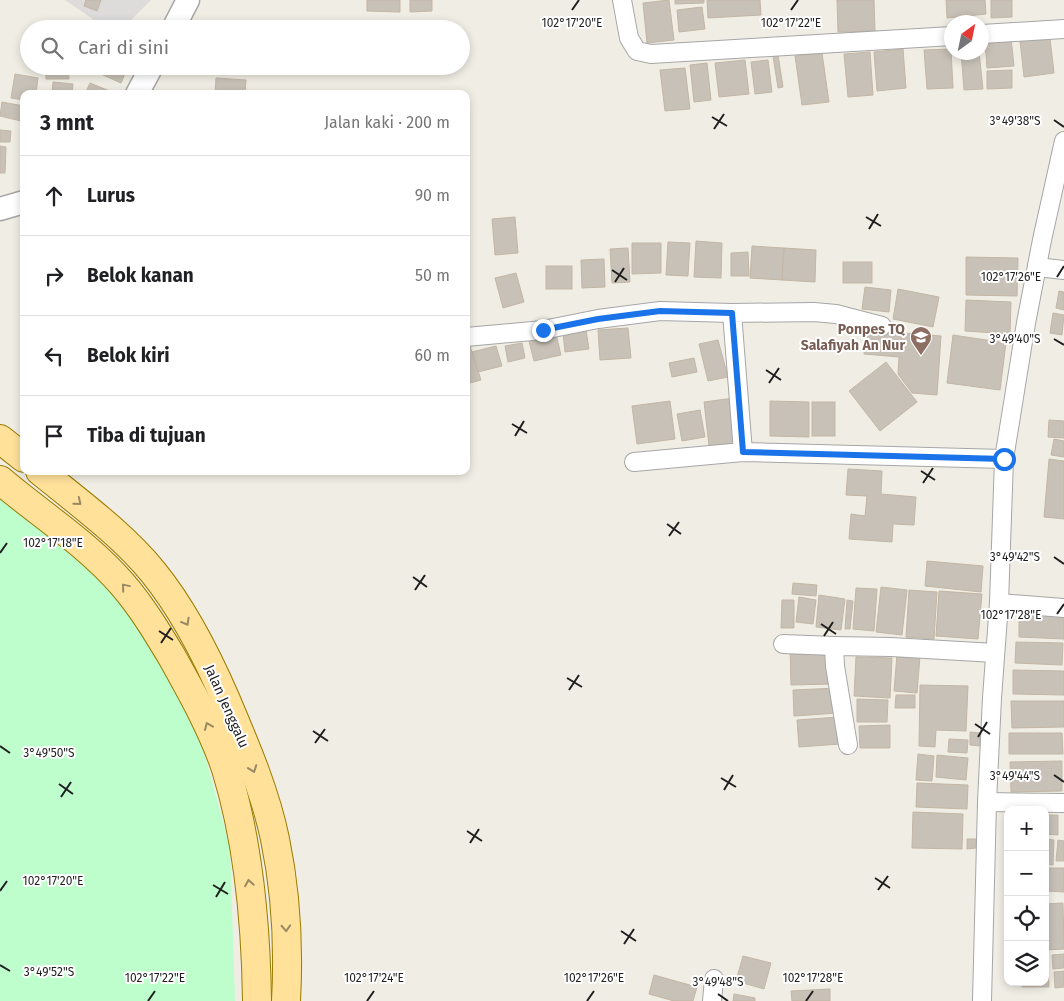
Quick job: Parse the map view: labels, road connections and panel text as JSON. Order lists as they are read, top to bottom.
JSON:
{
  "streets": {
    "main road": ["Jalan Jenggalu"]
  },
  "places": {
    "school or university": ["Ponpes TQ Salafiyah An Nur"]
  },
  "north": "top right",
  "page": {
    "search": "Cari di sini",
    "heading": ["3 mnt", "Jalan kaki · 200 m"],
    "list": [
      ["Lurus", "90 m"],
      ["Belok kanan", "50 m"],
      ["Belok kiri", "60 m"],
      "Tiba di tujuan"
    ],
    "map_buttons": ["+", "−"]
  },
  "coordinates": [
    "102°17'20\"E",
    "102°17'22\"E",
    "3°49'38\"S",
    "102°17'26\"E",
    "3°49'40\"S",
    "102°17'18\"E",
    "3°49'42\"S",
    "102°17'28\"E",
    "3°49'50\"S",
    "3°49'44\"S",
    "3°49'52\"S",
    "102°17'24\"E",
    "3°49'48\"S"
  ]
}
